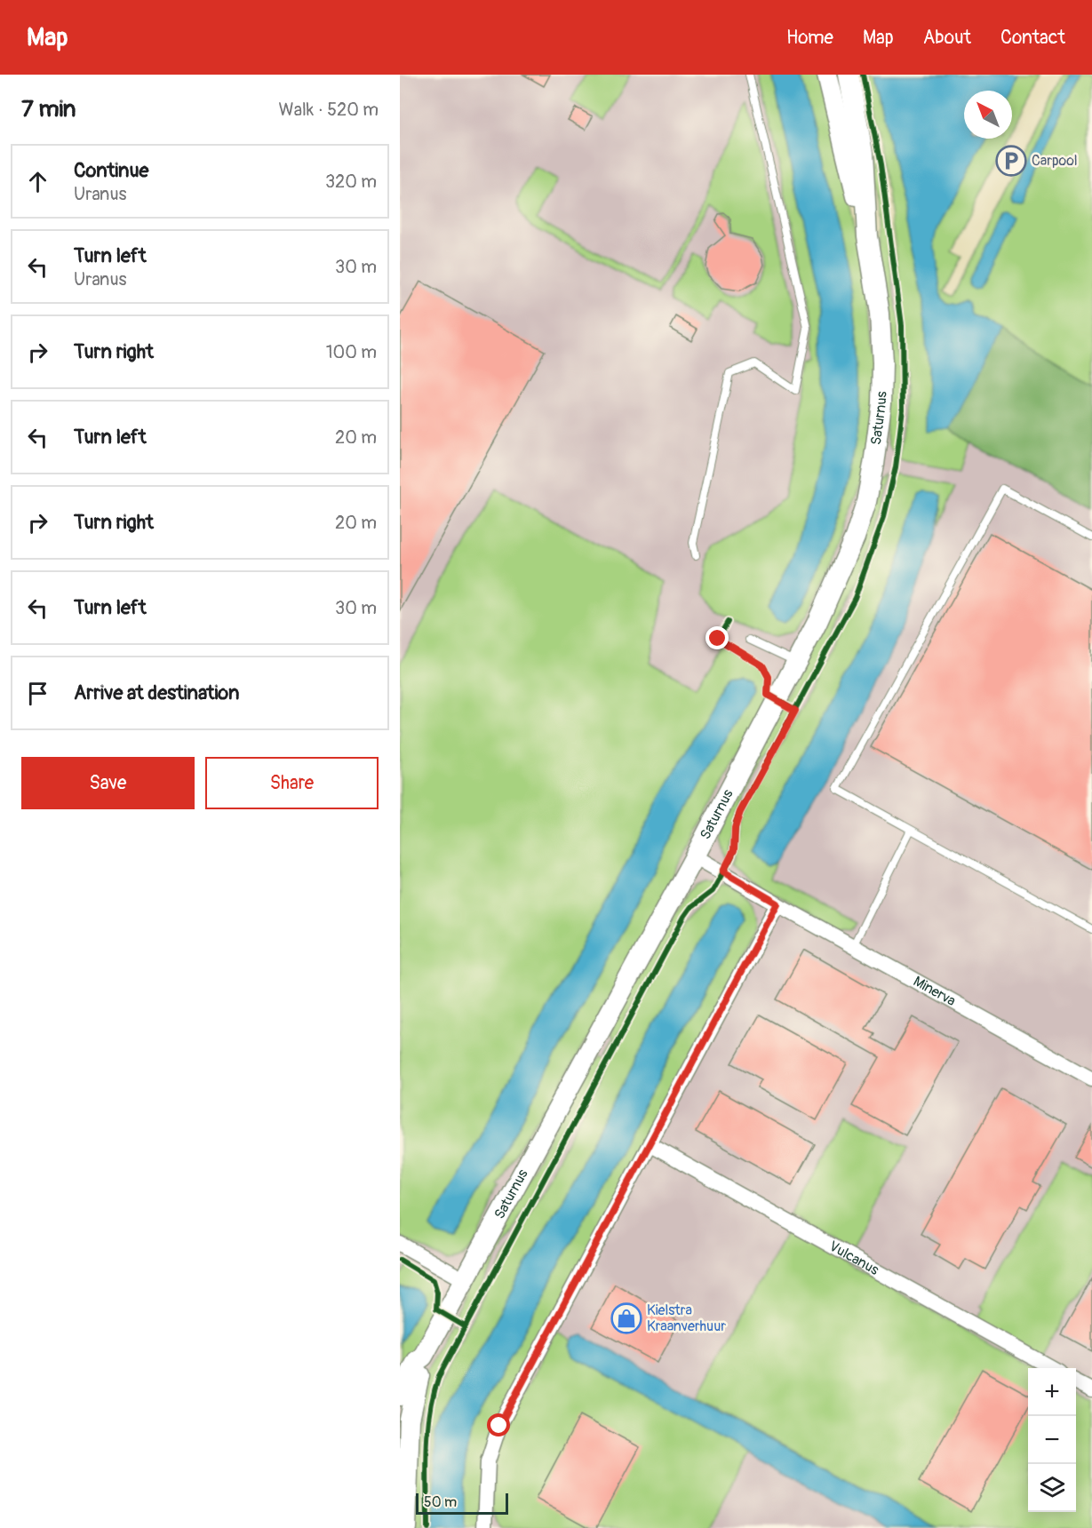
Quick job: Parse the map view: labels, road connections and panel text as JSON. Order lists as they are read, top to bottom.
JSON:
{
  "streets": {
    "main road": ["Saturnus"],
    "street": ["Minerva", "Vulcanus"]
  },
  "crossings": [
    ["Saturnus", "Minerva"]
  ],
  "places": {
    "parking": ["Carpool"],
    "shop": ["Kielstra Kraanverhuur"]
  },
  "scale_bar": "50 m",
  "north": "top left",
  "page": {
    "header": "Map",
    "nav": [
      "Home",
      "Map",
      "About",
      "Contact"
    ],
    "heading": ["7 min", "Walk · 520 m"],
    "list": [
      ["Continue", "Uranus", "320 m"],
      ["Turn left", "Uranus", "30 m"],
      ["Turn right", "100 m"],
      ["Turn left", "20 m"],
      ["Turn right", "20 m"],
      ["Turn left", "30 m"],
      "Arrive at destination"
    ],
    "buttons": ["Save", "Share"],
    "map_buttons": ["+", "−"],
    "scale": "50 m"
  }
}
